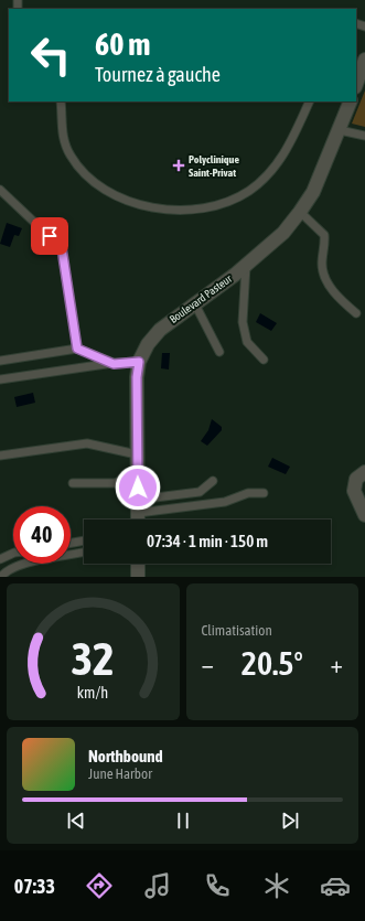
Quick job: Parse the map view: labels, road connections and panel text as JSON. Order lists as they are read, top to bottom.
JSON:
{
  "streets": {
    "street": ["Boulevard Pasteur"]
  },
  "places": {
    "health": ["Polyclinique Saint-Privat"]
  },
  "page": {
    "turn": ["60 m", "Tournez à gauche"],
    "limit": "40",
    "trip": "07:34 · 1 min · 150 m",
    "tile": "Climatisation",
    "heat": ["−", "20.5°", "+"],
    "song": ["Northbound", "June Harbor"],
    "tabs": "07:33",
    "gauge": ["32", "km/h"]
  }
}
